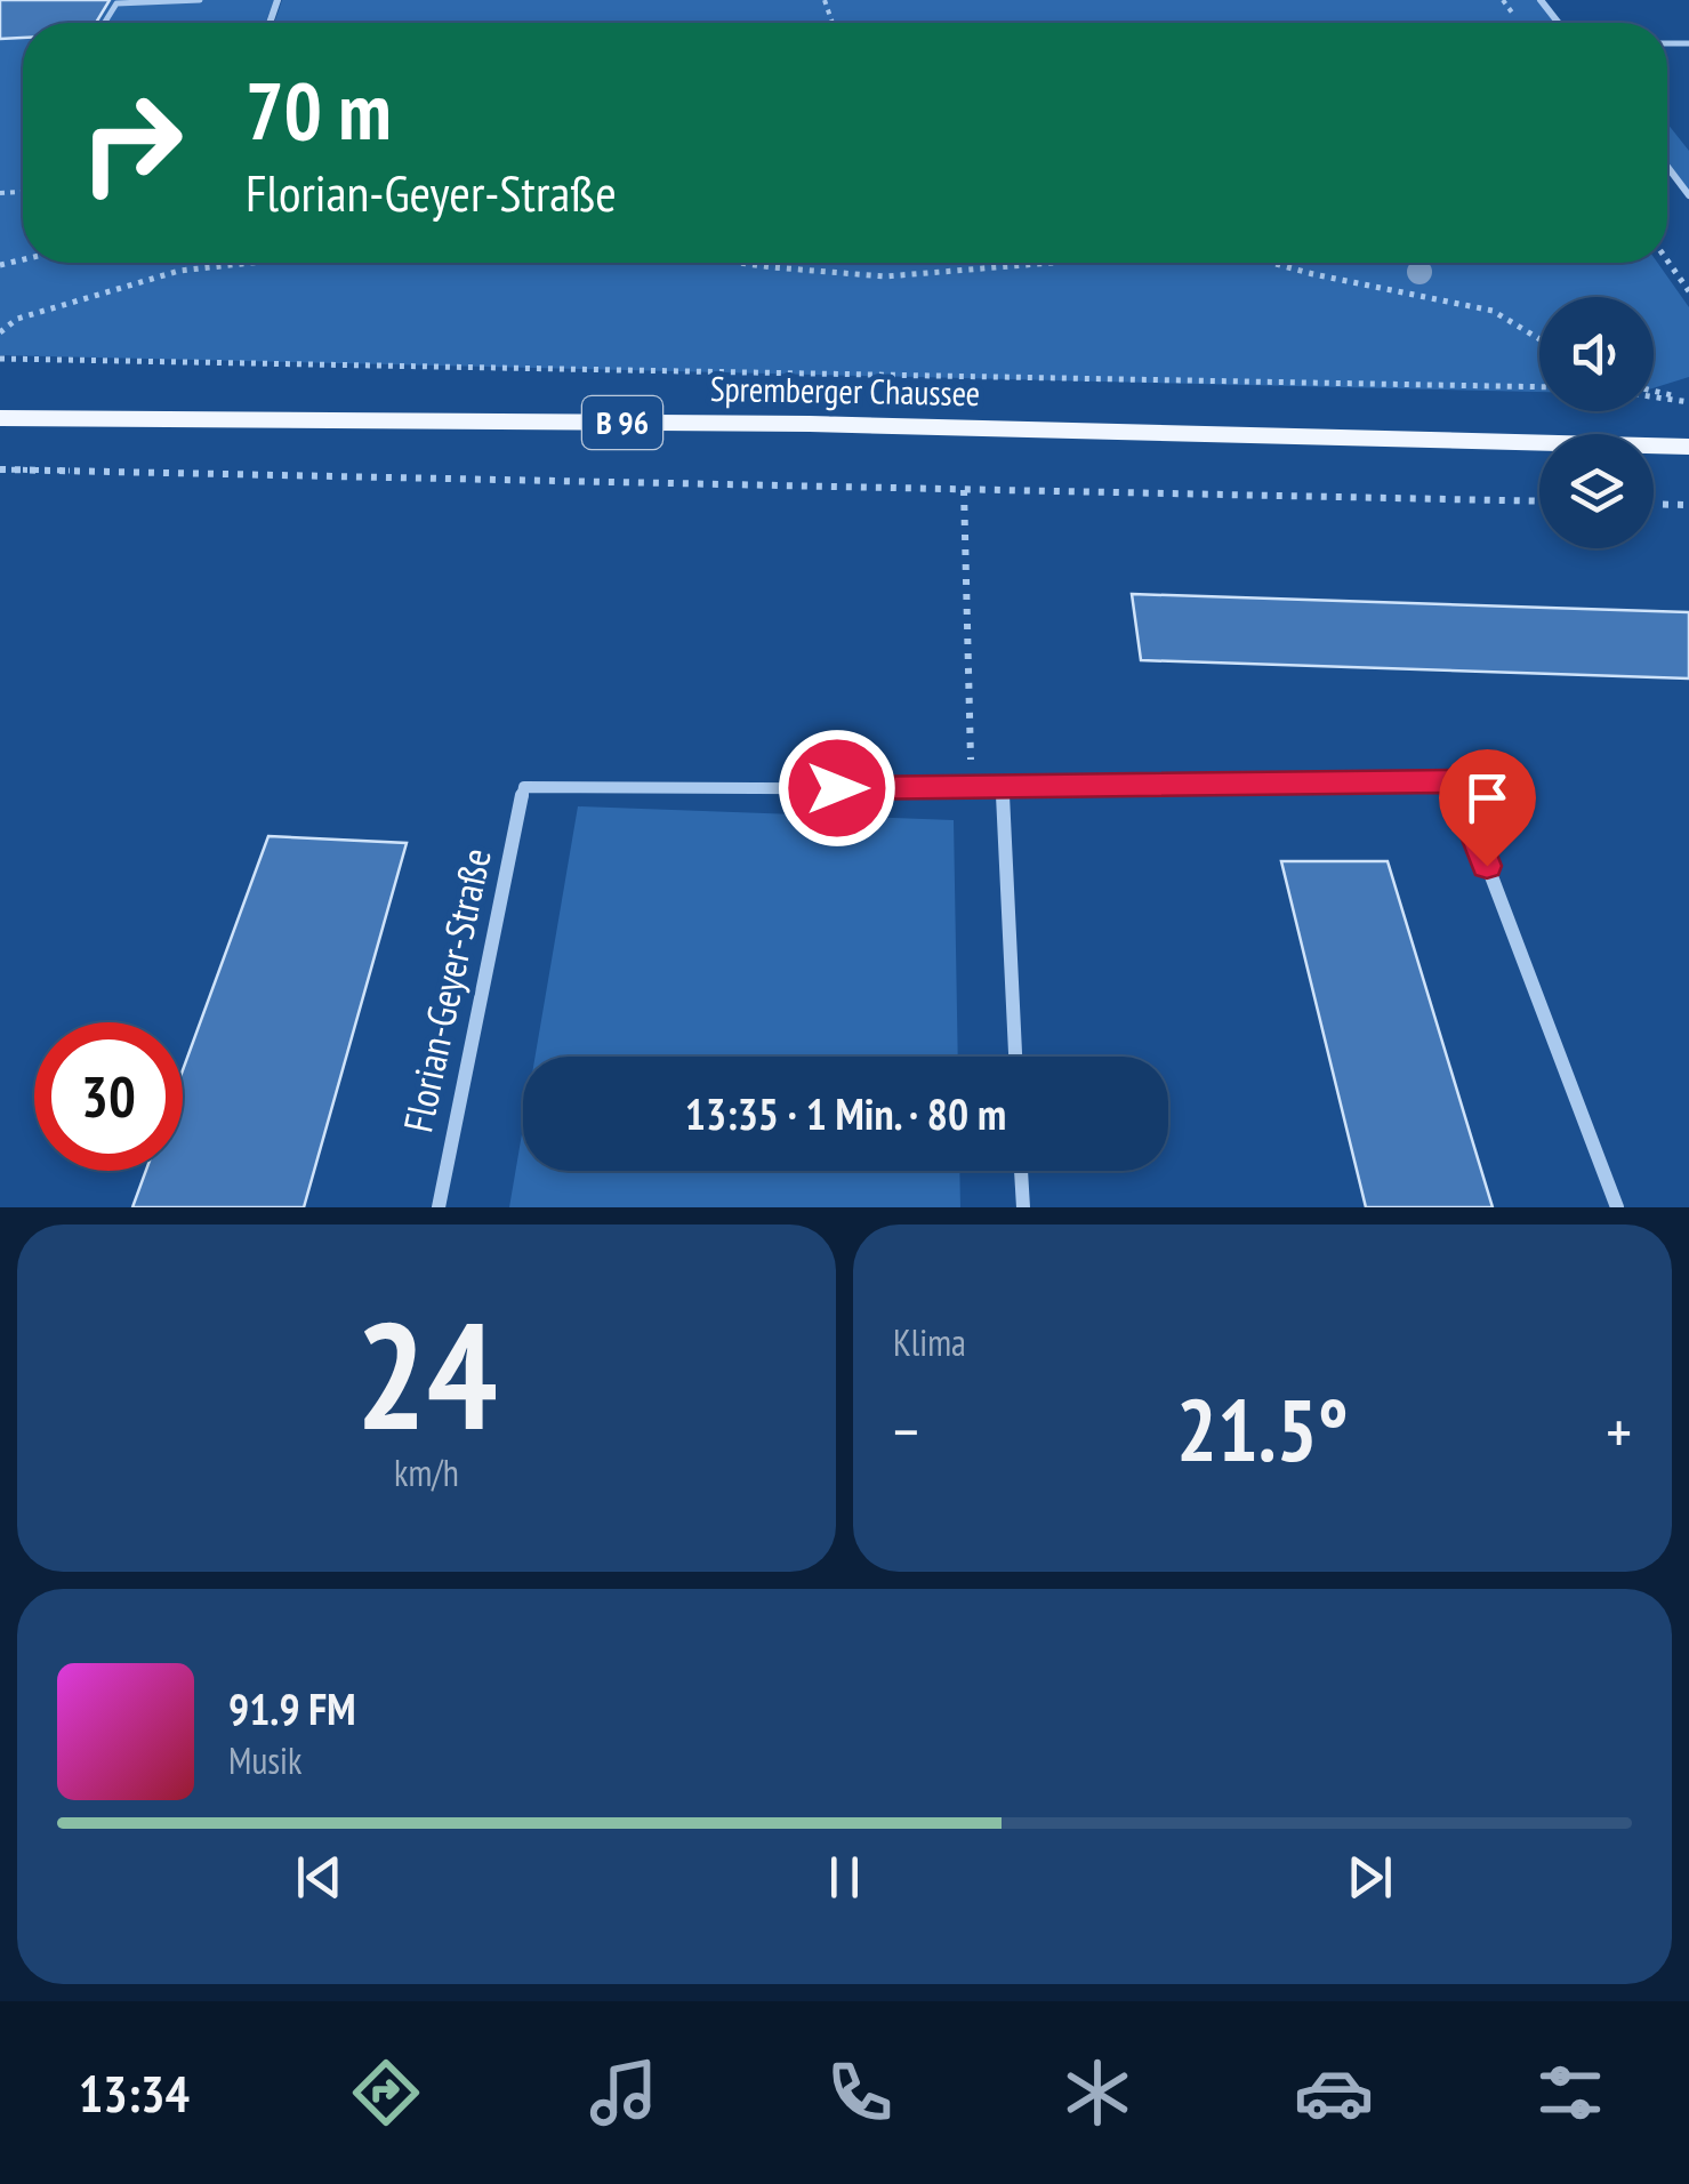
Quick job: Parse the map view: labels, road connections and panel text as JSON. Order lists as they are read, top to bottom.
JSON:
{
  "streets": {
    "main road": ["Spremberger Chaussee", "B 96"],
    "street": ["Florian-Geyer-Straße"]
  },
  "page": {
    "turn": ["70 m", "Florian-Geyer-Straße"],
    "limit": "30",
    "trip": "13:35 · 1 Min. · 80 m",
    "tile": [
      ["24", "km/h"],
      "Klima"
    ],
    "heat": ["−", "21.5°", "+"],
    "song": ["91.9 FM", "Musik"],
    "tabs": "13:34"
  }
}
